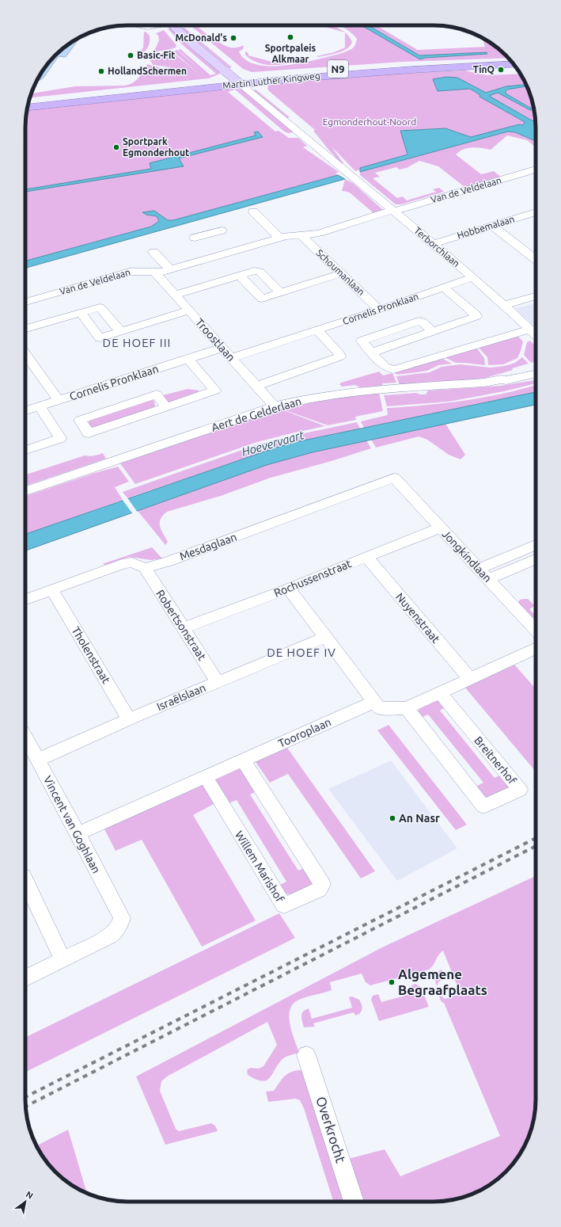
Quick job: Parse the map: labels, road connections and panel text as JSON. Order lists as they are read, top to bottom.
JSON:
{
  "streets": {
    "highway": ["N9", "Martin Luther Kingweg"],
    "main road": ["Terborchlaan"],
    "street": [
      "Van de Veldelaan",
      "Hobbemalaan",
      "Schoumanlaan",
      "Cornelis Pronklaan",
      "Troostlaan",
      "Aert de Gelderlaan",
      "Mesdaglaan",
      "Jongkindlaan",
      "Rochussenstraat",
      "Nuyenstraat",
      "Robertsonstraat",
      "Tholenstraat",
      "Israëlslaan",
      "Tooroplaan",
      "Breitnerhof",
      "Vincent van Goghlaan",
      "Willem Marishof",
      "Overkrocht"
    ]
  },
  "crossings": [
    ["N9", "Martin Luther Kingweg"],
    ["Martin Luther Kingweg", "Terborchlaan"],
    ["Van de Veldelaan", "Terborchlaan"],
    ["Van de Veldelaan", "Schoumanlaan"],
    ["Van de Veldelaan", "Troostlaan"],
    ["Hobbemalaan", "Terborchlaan"],
    ["Terborchlaan", "Cornelis Pronklaan"],
    ["Schoumanlaan", "Cornelis Pronklaan"],
    ["Cornelis Pronklaan", "Troostlaan"],
    ["Troostlaan", "Aert de Gelderlaan"],
    ["Mesdaglaan", "Jongkindlaan"],
    ["Mesdaglaan", "Robertsonstraat"],
    ["Jongkindlaan", "Rochussenstraat"],
    ["Rochussenstraat", "Nuyenstraat"],
    ["Rochussenstraat", "Robertsonstraat"],
    ["Robertsonstraat", "Israëlslaan"],
    ["Tholenstraat", "Israëlslaan"],
    ["Israëlslaan", "Vincent van Goghlaan"],
    ["Tooroplaan", "Vincent van Goghlaan"],
    ["Tooroplaan", "Willem Marishof"]
  ],
  "districts": ["DE HOEF III", "DE HOEF IV"],
  "water": ["Hoevervaart"],
  "parks": ["Egmonderhout-Noord"],
  "places": [
    "Sportpaleis Alkmaar",
    "McDonald's",
    "Basic-Fit",
    "TinQ",
    "HollandSchermen",
    "Sportpark Egmonderhout",
    "An Nasr",
    "Algemene Begraafplaats"
  ],
  "north": "top right"
}
